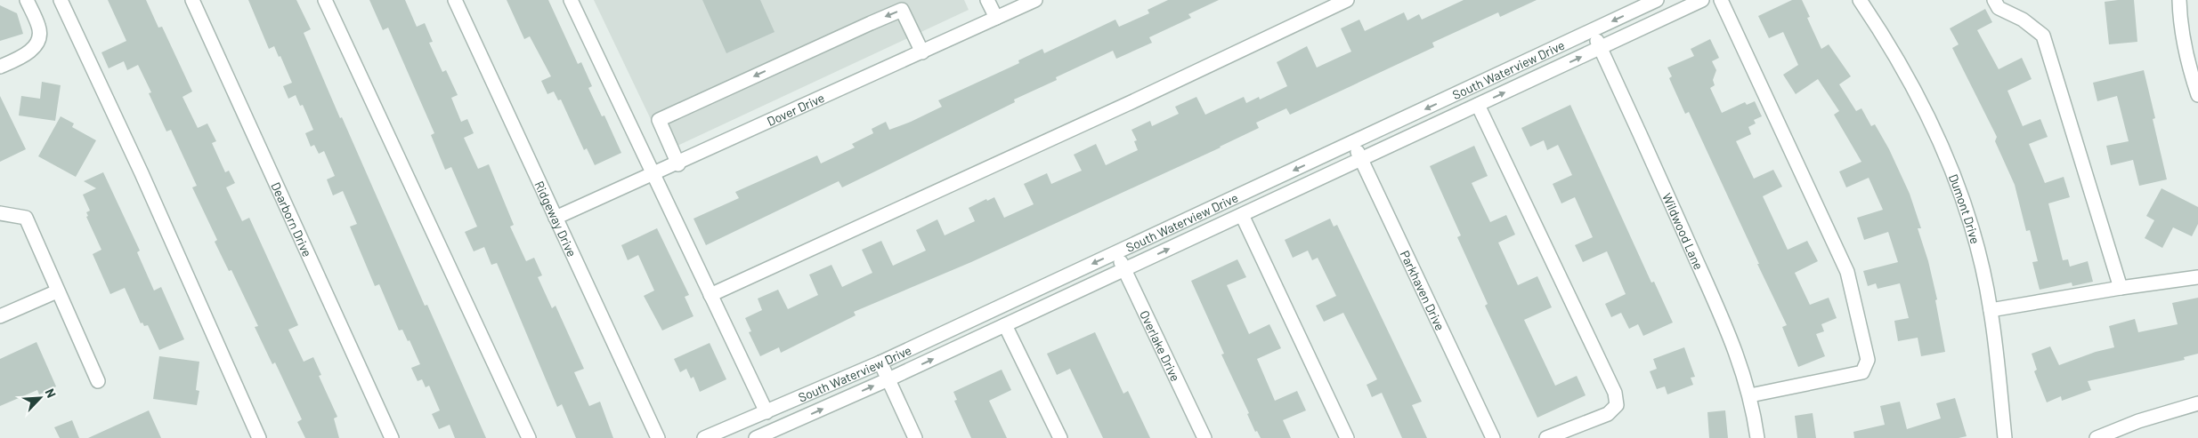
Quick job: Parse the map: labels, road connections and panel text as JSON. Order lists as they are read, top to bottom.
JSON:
{
  "streets": {
    "street": [
      "South Waterview Drive",
      "Dover Drive",
      "Dumont Drive",
      "Dearborn Drive",
      "Ridgeway Drive",
      "Wildwood Lane",
      "Parkhaven Drive",
      "Overlake Drive"
    ]
  },
  "crossings": [
    ["South Waterview Drive", "Wildwood Lane"],
    ["South Waterview Drive", "Parkhaven Drive"],
    ["South Waterview Drive", "Overlake Drive"],
    ["Dover Drive", "Ridgeway Drive"]
  ],
  "north": "top right"
}
